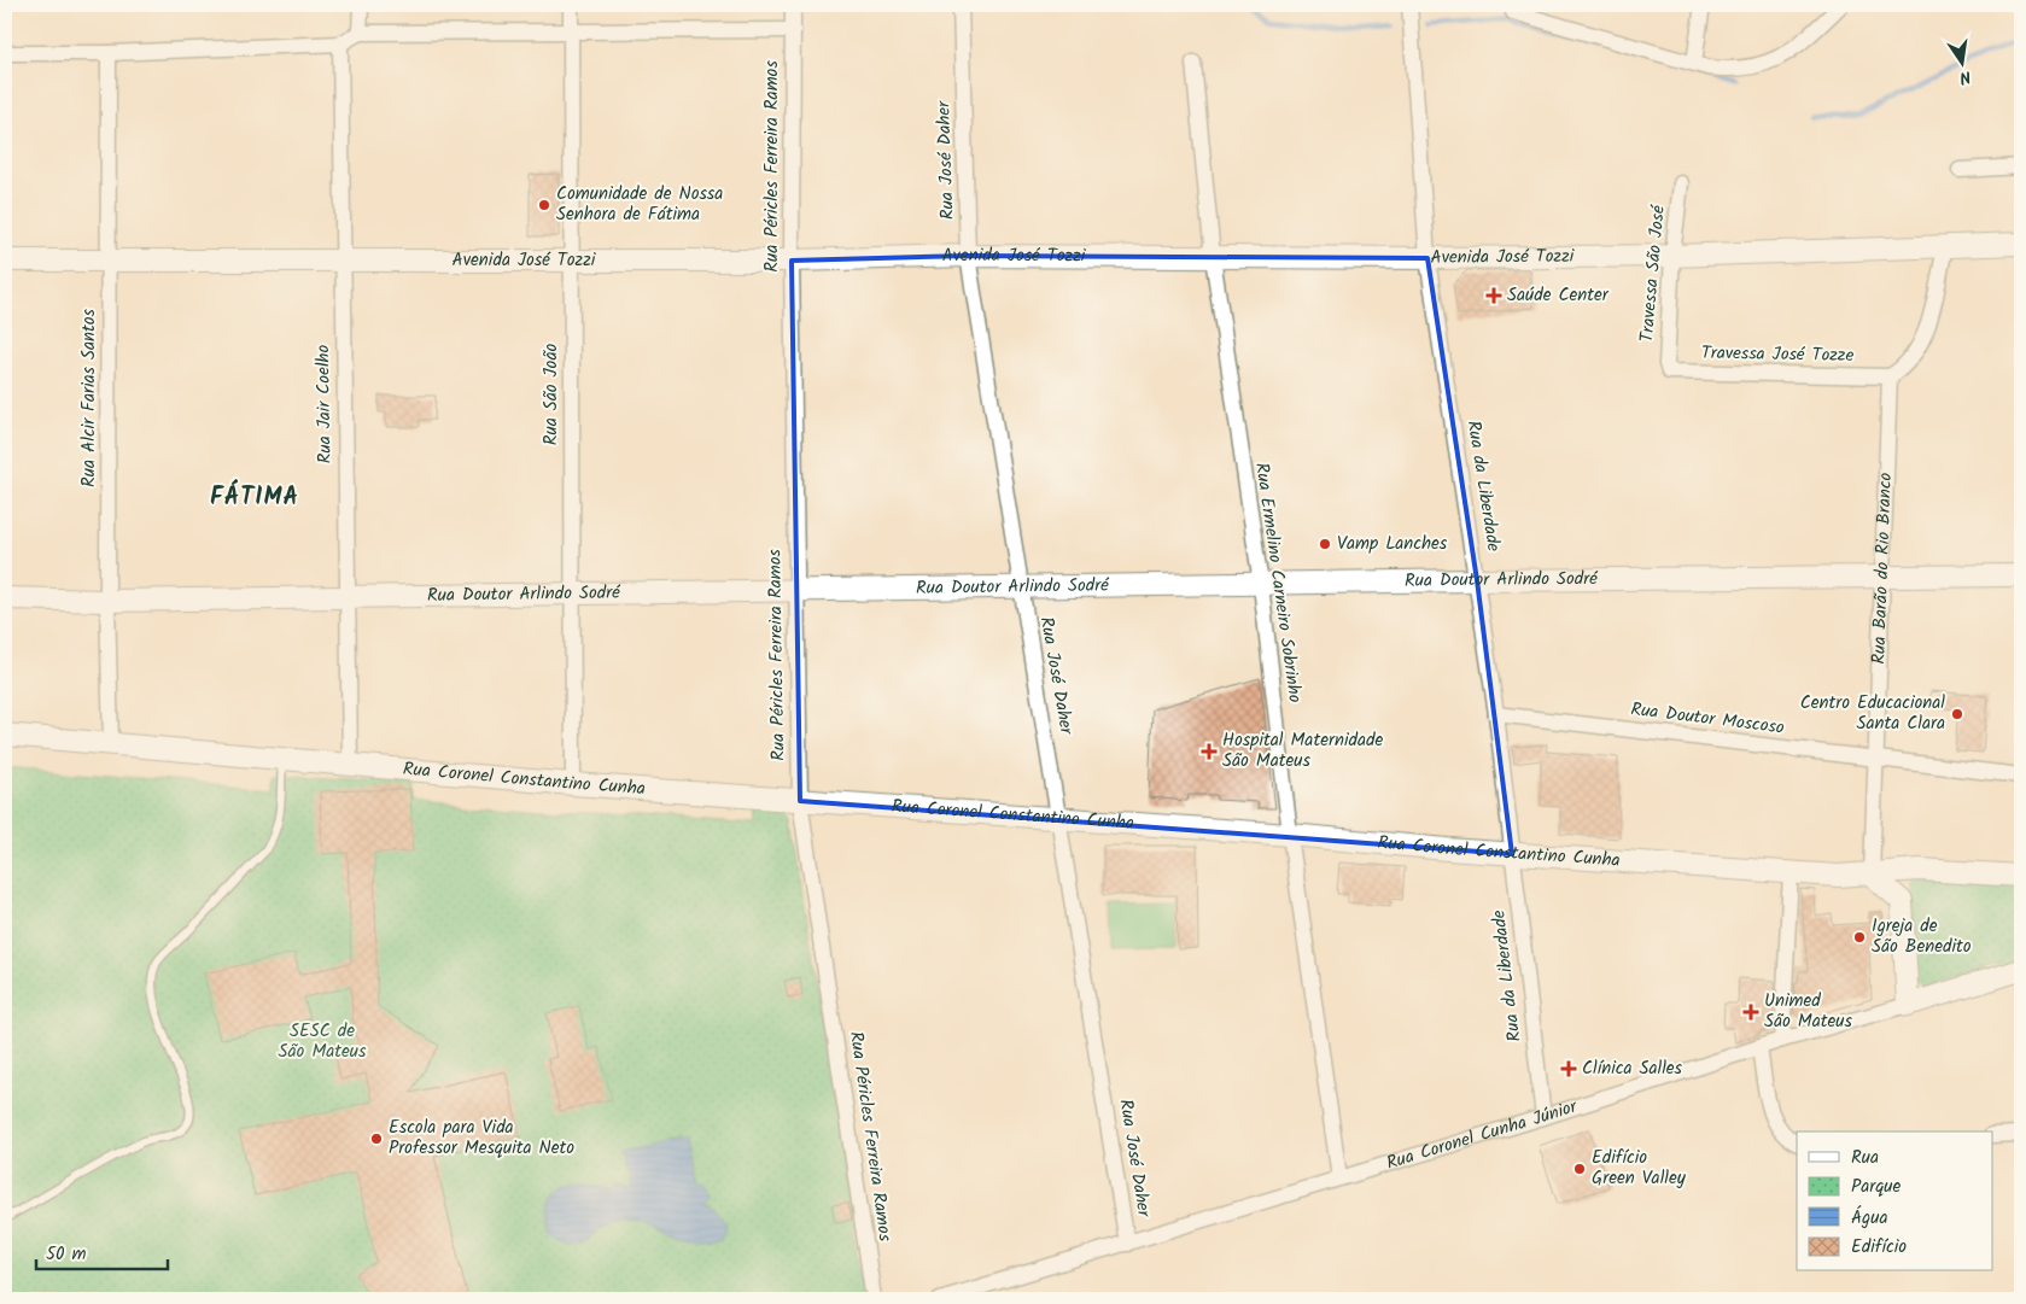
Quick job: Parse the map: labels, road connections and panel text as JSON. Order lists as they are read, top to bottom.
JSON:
{
  "streets": {
    "street": [
      "Rua José Daher",
      "Rua Péricles Ferreira Ramos",
      "Avenida José Tozzi",
      "Travessa São José",
      "Travessa José Tozze",
      "Rua São João",
      "Rua Alcir Farias Santos",
      "Rua Jair Coelho",
      "Rua da Liberdade",
      "Rua Barão do Rio Branco",
      "Rua Doutor Arlindo Sodré",
      "Rua Ermelino Carneiro Sobrinho",
      "Rua Doutor Moscoso",
      "Rua Coronel Constantino Cunha",
      "Rua Coronel Cunha Júnior"
    ]
  },
  "crossings": [
    ["Rua José Daher", "Avenida José Tozzi"],
    ["Rua José Daher", "Rua Doutor Arlindo Sodré"],
    ["Rua José Daher", "Rua Coronel Constantino Cunha"],
    ["Rua José Daher", "Rua Coronel Cunha Júnior"],
    ["Rua Péricles Ferreira Ramos", "Avenida José Tozzi"],
    ["Rua Péricles Ferreira Ramos", "Rua Doutor Arlindo Sodré"],
    ["Rua Péricles Ferreira Ramos", "Rua Coronel Constantino Cunha"],
    ["Avenida José Tozzi", "Travessa São José"],
    ["Avenida José Tozzi", "Rua São João"],
    ["Avenida José Tozzi", "Rua Alcir Farias Santos"],
    ["Avenida José Tozzi", "Rua Jair Coelho"],
    ["Avenida José Tozzi", "Rua da Liberdade"],
    ["Avenida José Tozzi", "Rua Ermelino Carneiro Sobrinho"],
    ["Travessa São José", "Travessa José Tozze"],
    ["Travessa José Tozze", "Rua Barão do Rio Branco"],
    ["Rua São João", "Rua Doutor Arlindo Sodré"],
    ["Rua São João", "Rua Coronel Constantino Cunha"],
    ["Rua Alcir Farias Santos", "Rua Doutor Arlindo Sodré"],
    ["Rua Alcir Farias Santos", "Rua Coronel Constantino Cunha"],
    ["Rua Jair Coelho", "Rua Doutor Arlindo Sodré"],
    ["Rua Jair Coelho", "Rua Coronel Constantino Cunha"],
    ["Rua da Liberdade", "Rua Doutor Arlindo Sodré"],
    ["Rua da Liberdade", "Rua Doutor Moscoso"],
    ["Rua da Liberdade", "Rua Coronel Constantino Cunha"],
    ["Rua da Liberdade", "Rua Coronel Cunha Júnior"],
    ["Rua Barão do Rio Branco", "Rua Doutor Arlindo Sodré"],
    ["Rua Barão do Rio Branco", "Rua Doutor Moscoso"],
    ["Rua Barão do Rio Branco", "Rua Coronel Constantino Cunha"],
    ["Rua Doutor Arlindo Sodré", "Rua Ermelino Carneiro Sobrinho"],
    ["Rua Ermelino Carneiro Sobrinho", "Rua Coronel Constantino Cunha"],
    ["Rua Ermelino Carneiro Sobrinho", "Rua Coronel Cunha Júnior"]
  ],
  "districts": ["FÁTIMA"],
  "parks": ["SESC de São Mateus"],
  "places": {
    "other": [
      "Comunidade de Nossa Senhora de Fátima",
      "Vamp Lanches",
      "Centro Educacional Santa Clara",
      "Igreja de São Benedito",
      "Escola para Vida Professor Mesquita Neto",
      "Edifício Green Valley"
    ],
    "health": [
      "Saúde Center",
      "Hospital Maternidade São Mateus",
      "Unimed São Mateus",
      "Clínica Salles"
    ]
  },
  "legend": [
    "Rua",
    "Parque",
    "Água",
    "Edifício"
  ],
  "scale_bar": "50 m",
  "north": "bottom"
}
